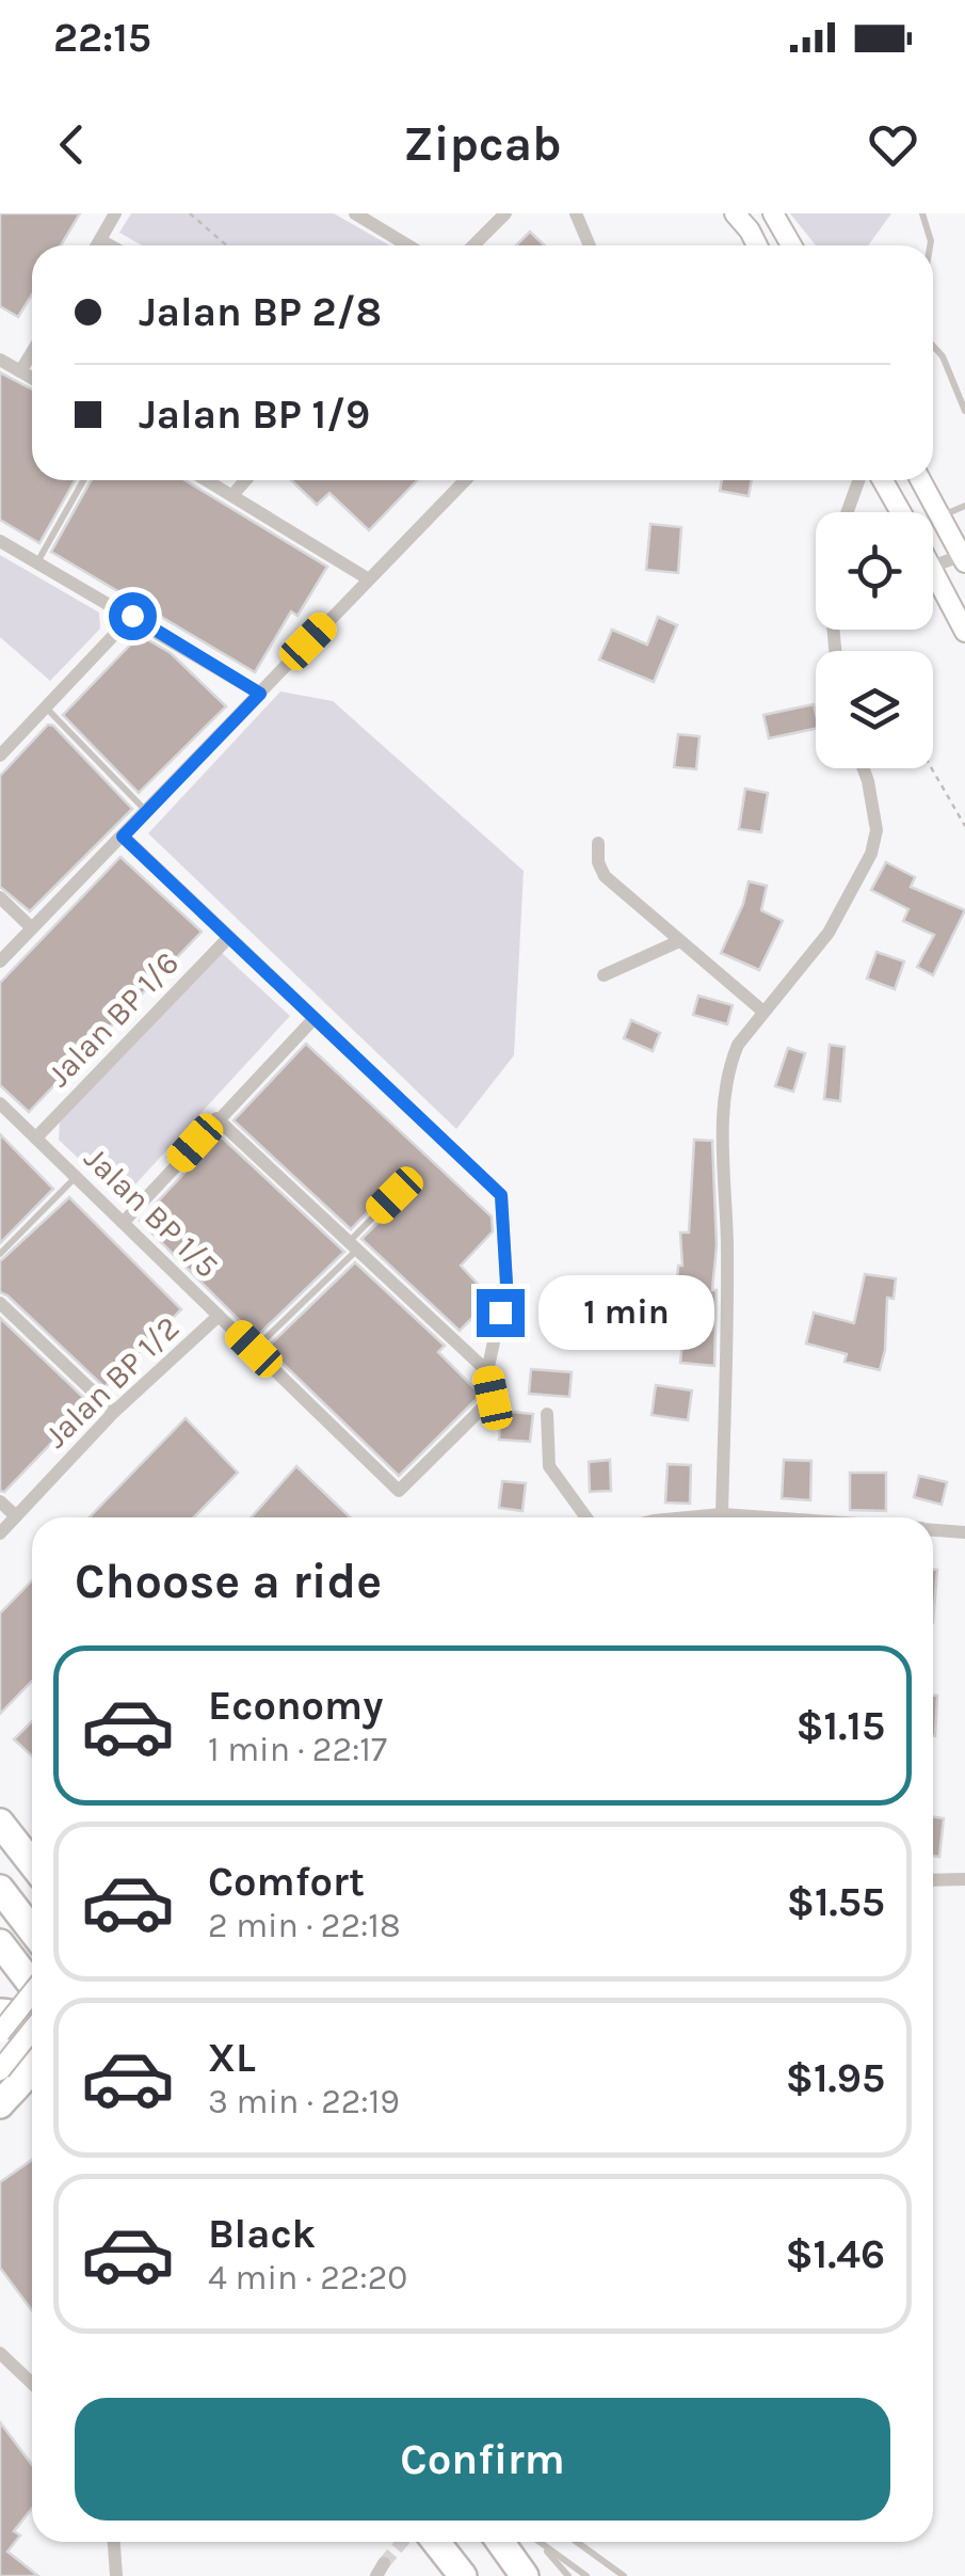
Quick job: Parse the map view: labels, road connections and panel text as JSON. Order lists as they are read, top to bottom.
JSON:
{
  "streets": {
    "street": ["Jalan BP 1/6", "Jalan BP 1/5", "Jalan BP 1/2"]
  },
  "crossings": [
    ["Jalan BP 1/6", "Jalan BP 1/5"],
    ["Jalan BP 1/5", "Jalan BP 1/2"]
  ],
  "page": {
    "status": "22:15",
    "header": "Zipcab",
    "banner": ["Jalan BP 2/8", "Jalan BP 1/9"],
    "bubble": "1 min",
    "heading": "Choose a ride",
    "list": [
      {
        "name": "Economy",
        "note": "1 min · 22:17",
        "value": "$1.15"
      },
      {
        "name": "Comfort",
        "note": "2 min · 22:18",
        "value": "$1.55"
      },
      {
        "name": "XL",
        "note": "3 min · 22:19",
        "value": "$1.95"
      },
      {
        "name": "Black",
        "note": "4 min · 22:20",
        "value": "$1.46"
      }
    ],
    "buttons": "Confirm"
  }
}
